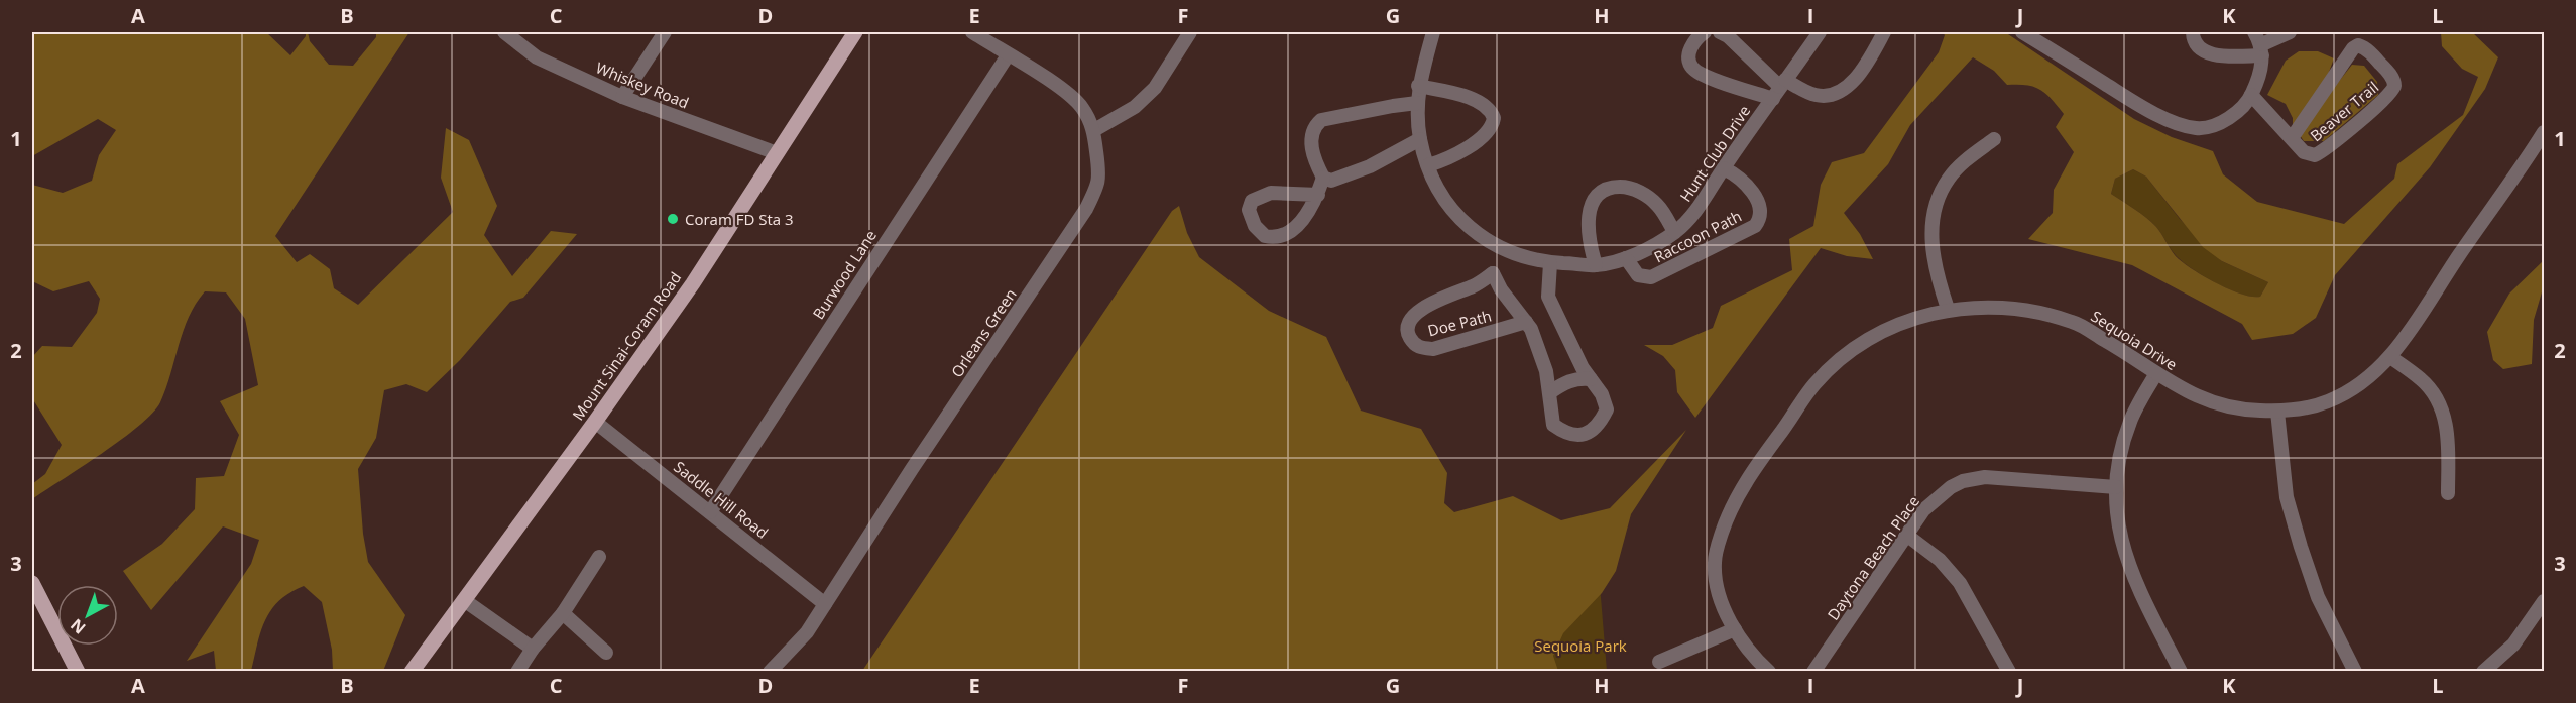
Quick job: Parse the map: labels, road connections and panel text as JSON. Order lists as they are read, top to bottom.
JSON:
{
  "streets": {
    "main road": ["Mount Sinai-Coram Road"],
    "street": [
      "Whiskey Road",
      "Beaver Trail",
      "Hunt Club Drive",
      "Raccoon Path",
      "Burwood Lane",
      "Doe Path",
      "Orleans Green",
      "Sequoia Drive",
      "Saddle Hill Road",
      "Daytona Beach Place"
    ]
  },
  "crossings": [
    ["Whiskey Road", "Mount Sinai-Coram Road"],
    ["Hunt Club Drive", "Raccoon Path"],
    ["Burwood Lane", "Orleans Green"],
    ["Burwood Lane", "Saddle Hill Road"],
    ["Orleans Green", "Saddle Hill Road"],
    ["Mount Sinai-Coram Road", "Saddle Hill Road"]
  ],
  "parks": ["Sequoia Park"],
  "places": ["Coram FD Sta 3"],
  "north": "bottom left",
  "grid": {
    "columns": [
      "A",
      "B",
      "C",
      "D",
      "E",
      "F",
      "G",
      "H",
      "I",
      "J",
      "K",
      "L"
    ],
    "rows": ["1", "2", "3"]
  }
}
